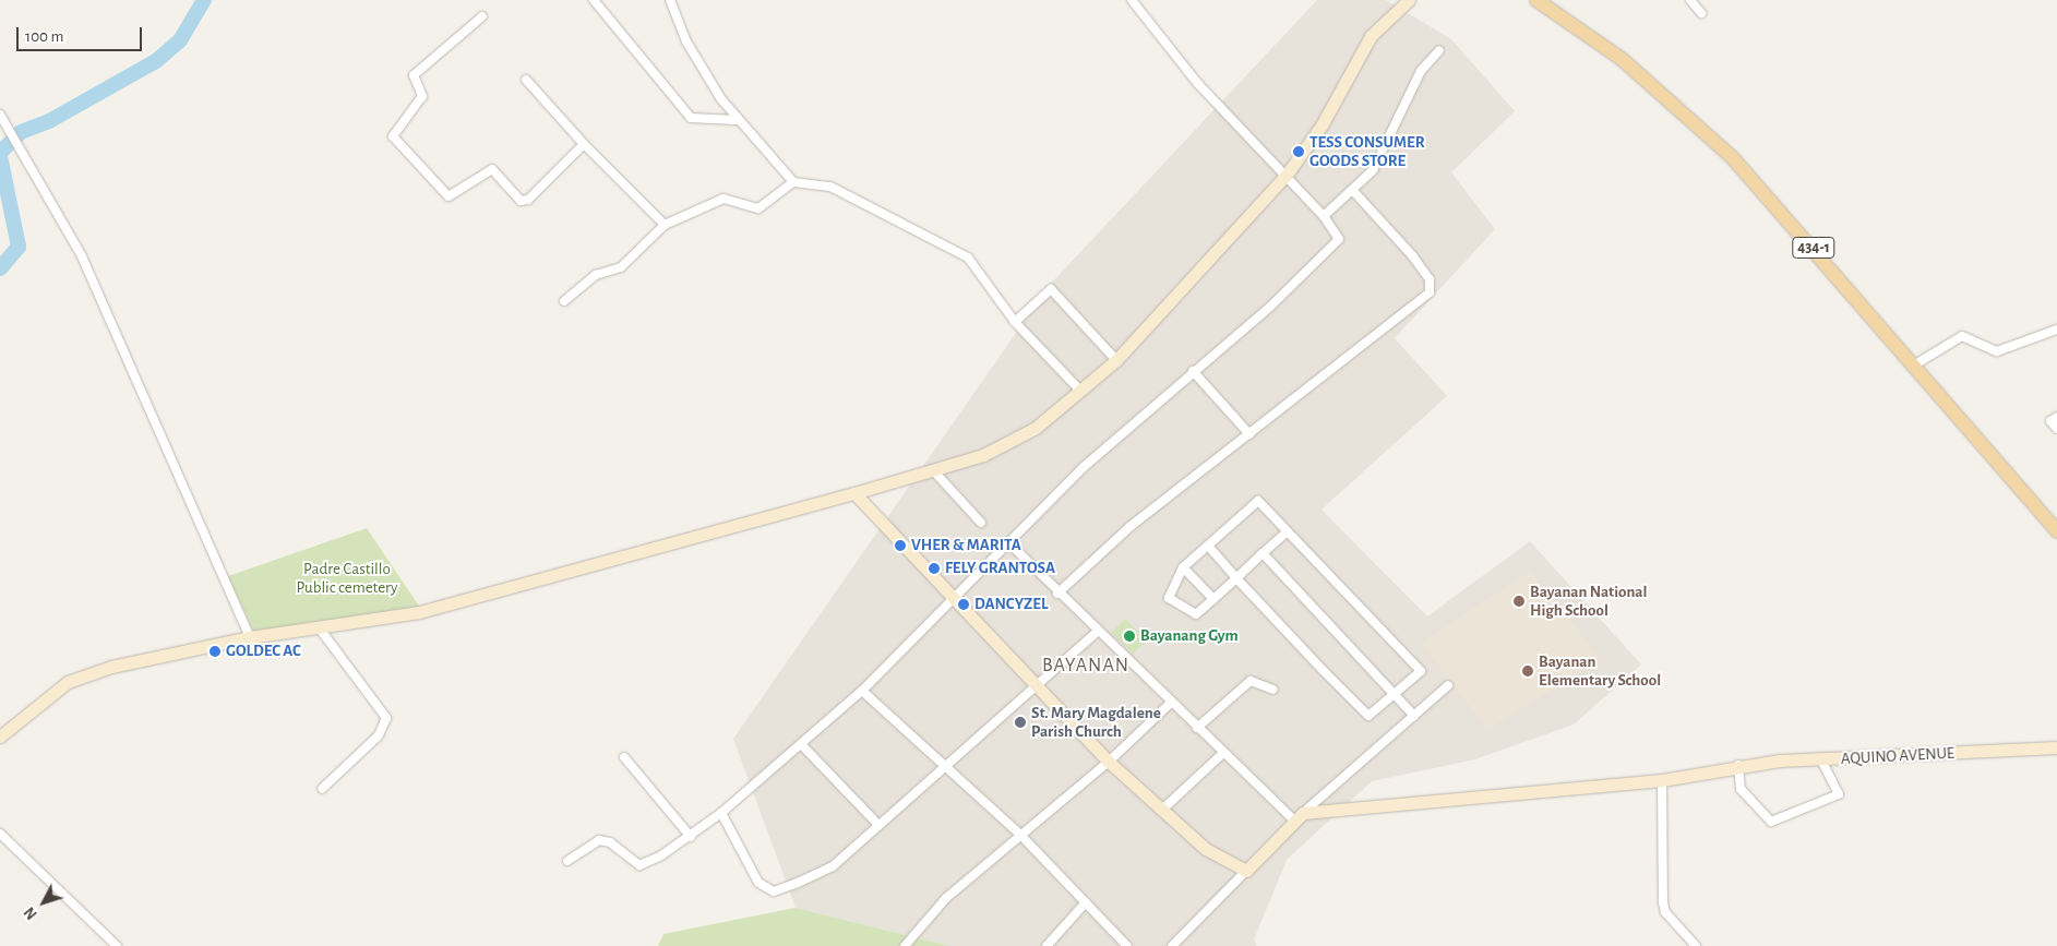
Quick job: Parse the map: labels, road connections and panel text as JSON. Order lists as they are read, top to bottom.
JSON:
{
  "streets": {
    "main road": ["434-1"],
    "street": ["AQUINO AVENUE"]
  },
  "districts": ["BAYANAN"],
  "parks": ["Padre Castillo Public cemetery"],
  "places": [
    "TESS CONSUMER GOODS STORE",
    "VHER & MARITA",
    "FELY GRANTOSA",
    "Bayanan National High School",
    "DANCYZEL",
    "Bayanang Gym",
    "GOLDEC AC",
    "Bayanan Elementary School",
    "St. Mary Magdalene Parish Church"
  ],
  "scale_bar": "100 m",
  "north": "bottom left"
}
